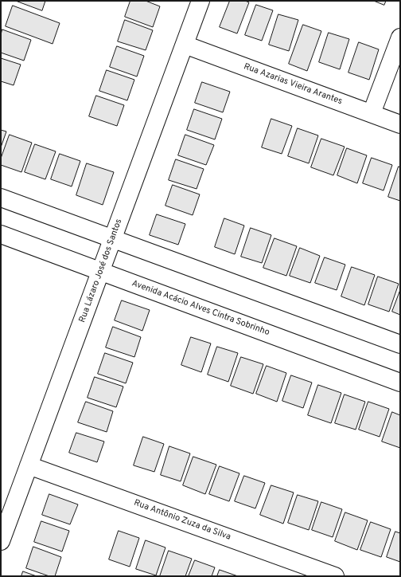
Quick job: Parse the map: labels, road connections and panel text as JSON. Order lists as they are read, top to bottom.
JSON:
{
  "streets": {
    "street": [
      "Rua Azarias Vieira Arantes",
      "Rua Lázaro José dos Santos",
      "Avenida Acácio Alves Cintra Sobrinho",
      "Rua Antônio Zuza da Silva"
    ]
  },
  "crossings": [
    ["Rua Azarias Vieira Arantes", "Rua Lázaro José dos Santos"],
    ["Rua Lázaro José dos Santos", "Avenida Acácio Alves Cintra Sobrinho"],
    ["Rua Lázaro José dos Santos", "Rua Antônio Zuza da Silva"]
  ]
}
